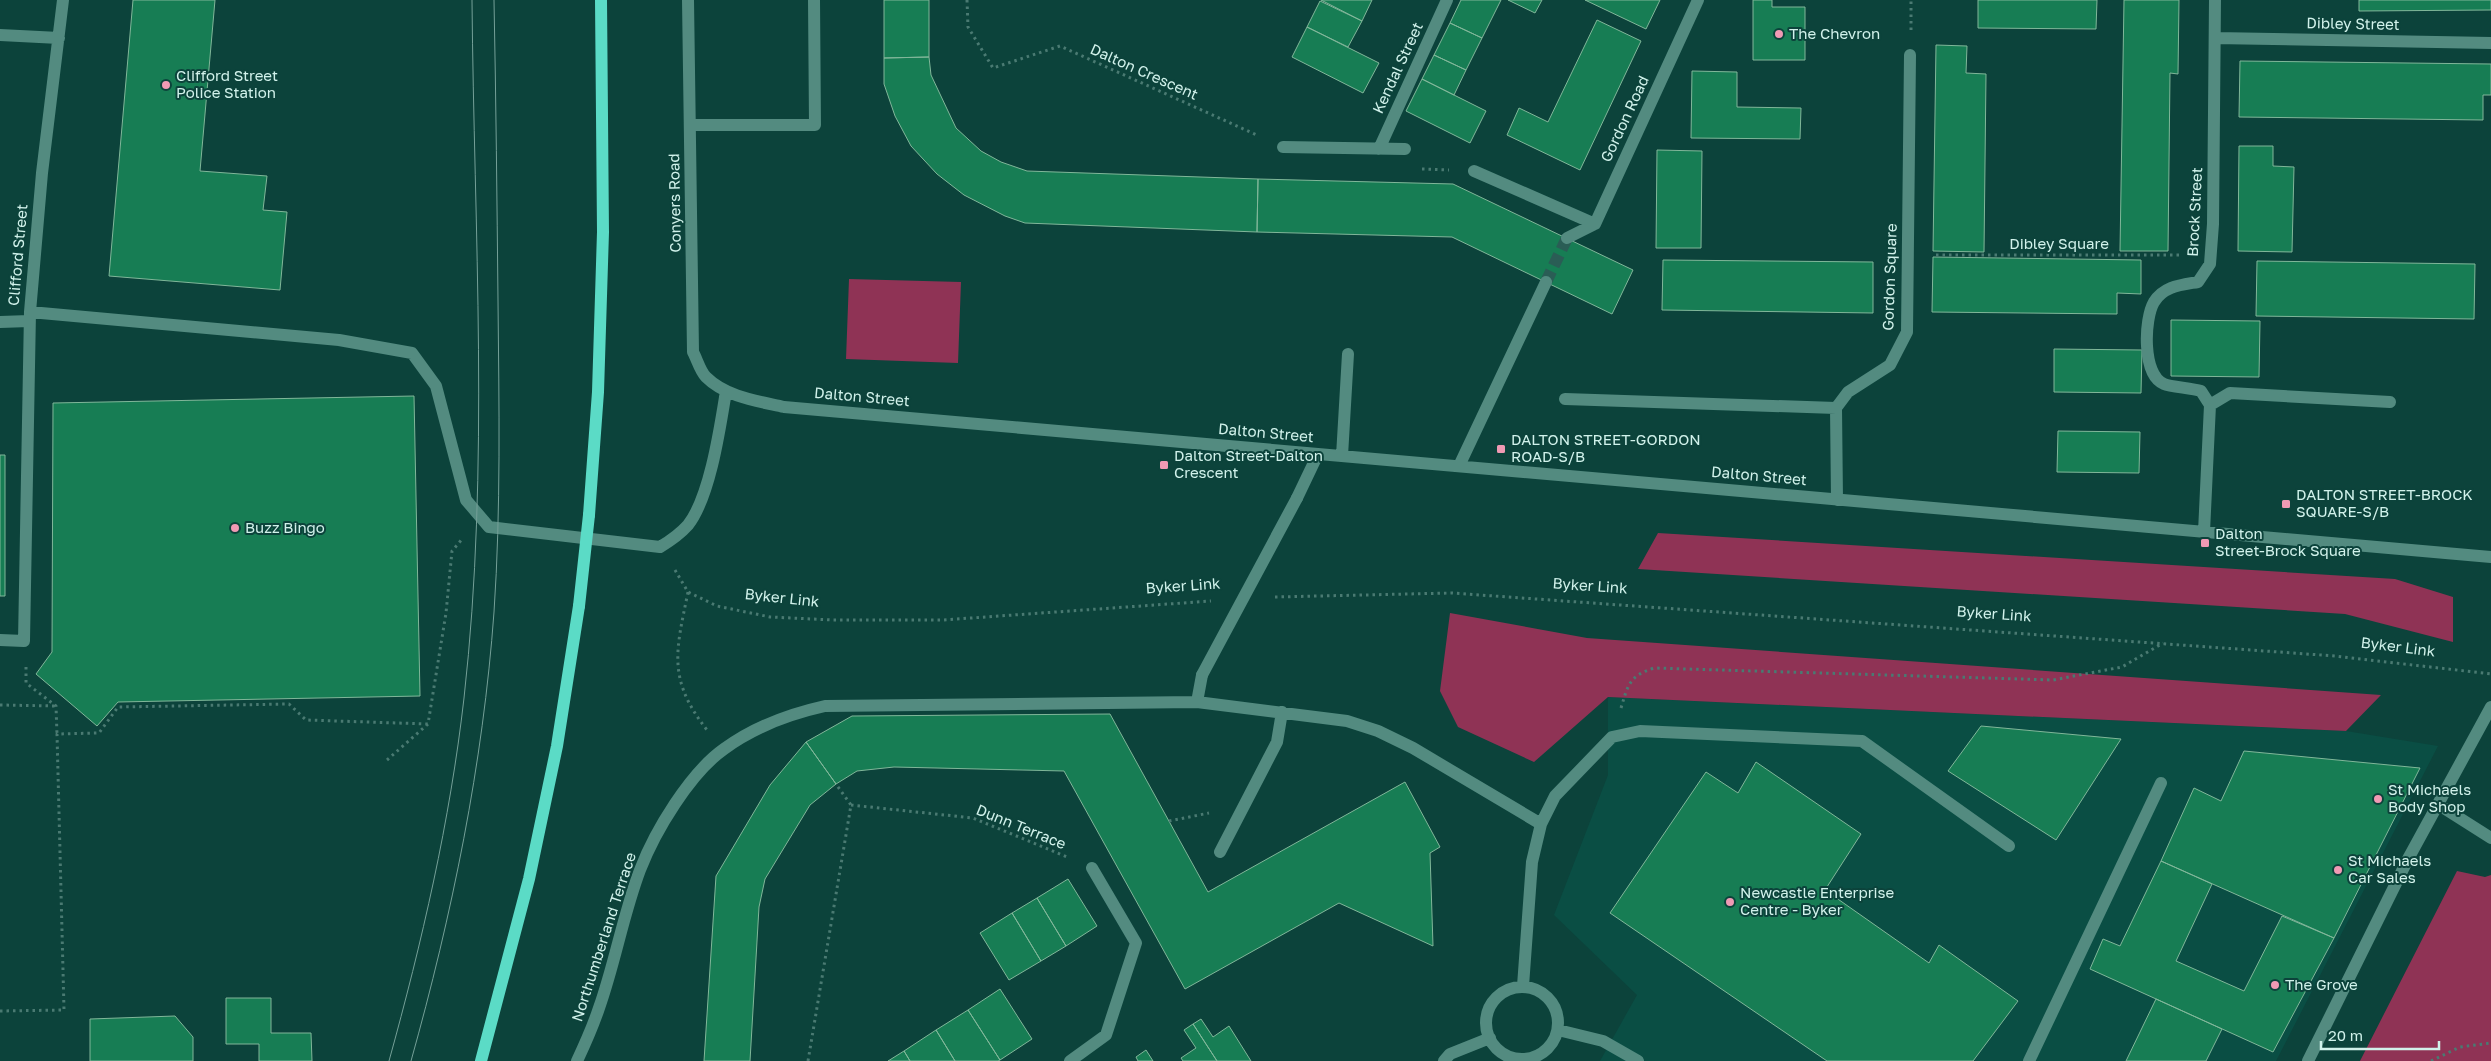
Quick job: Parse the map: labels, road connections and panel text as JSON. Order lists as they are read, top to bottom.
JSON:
{
  "streets": {
    "street": [
      "Dibley Street",
      "Kendal Street",
      "Gordon Road",
      "Conyers Road",
      "Brock Street",
      "Clifford Street",
      "Gordon Square",
      "Dalton Street",
      "Northumberland Terrace"
    ],
    "path": [
      "Dalton Crescent",
      "Dibley Square",
      "Byker Link",
      "Dunn Terrace"
    ]
  },
  "crossings": [
    ["Dibley Street", "Brock Street"],
    ["Conyers Road", "Dalton Street"],
    ["Brock Street", "Dibley Square"],
    ["Dibley Square", "Gordon Square"],
    ["Byker Link", "Northumberland Terrace"]
  ],
  "places": {
    "other": [
      "The Chevron",
      "Clifford Street Police Station",
      "Buzz Bingo",
      "St Michaels Body Shop",
      "St Michaels Car Sales",
      "Newcastle Enterprise Centre - Byker",
      "The Grove"
    ],
    "transit": [
      "DALTON STREET-GORDON ROAD-S/B",
      "Dalton Street-Dalton Crescent",
      "DALTON STREET-BROCK SQUARE-S/B",
      "Dalton Street-Brock Square"
    ]
  },
  "scale_bar": "20 m"
}
